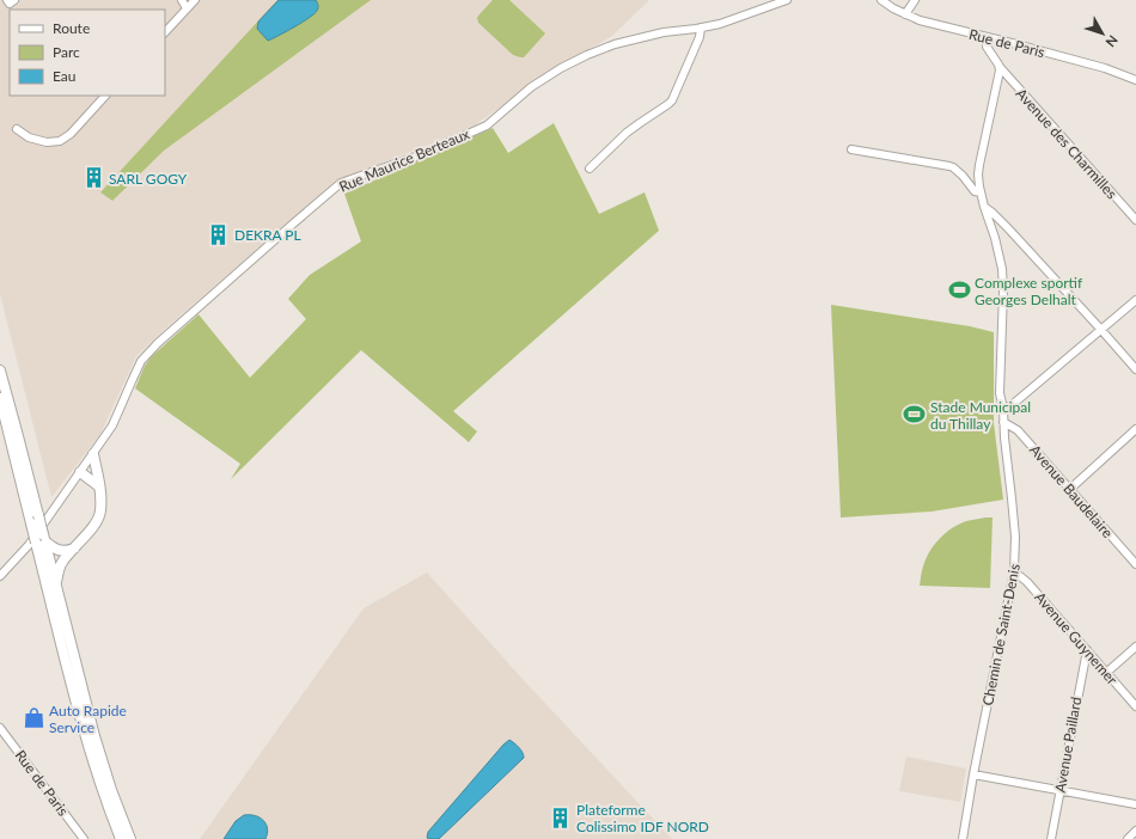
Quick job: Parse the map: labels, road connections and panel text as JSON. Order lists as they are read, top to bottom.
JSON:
{
  "streets": {
    "street": [
      "Rue de Paris",
      "Avenue des Charmilles",
      "Rue Maurice Berteaux",
      "Avenue Baudelaire",
      "Chemin de Saint-Denis",
      "Avenue Guynemer",
      "Avenue Paillard"
    ]
  },
  "crossings": [
    ["Avenue des Charmilles", "Chemin de Saint-Denis"],
    ["Avenue Baudelaire", "Chemin de Saint-Denis"],
    ["Chemin de Saint-Denis", "Avenue Guynemer"],
    ["Avenue Guynemer", "Avenue Paillard"]
  ],
  "places": {
    "building": ["SARL GOGY", "DEKRA PL", "Plateforme Colissimo IDF NORD"],
    "sports": ["Complexe sportif Georges Delhalt", "Stade Municipal du Thillay"],
    "shop": ["Auto Rapide Service"]
  },
  "legend": ["Route", "Parc", "Eau"],
  "north": "bottom right"
}
